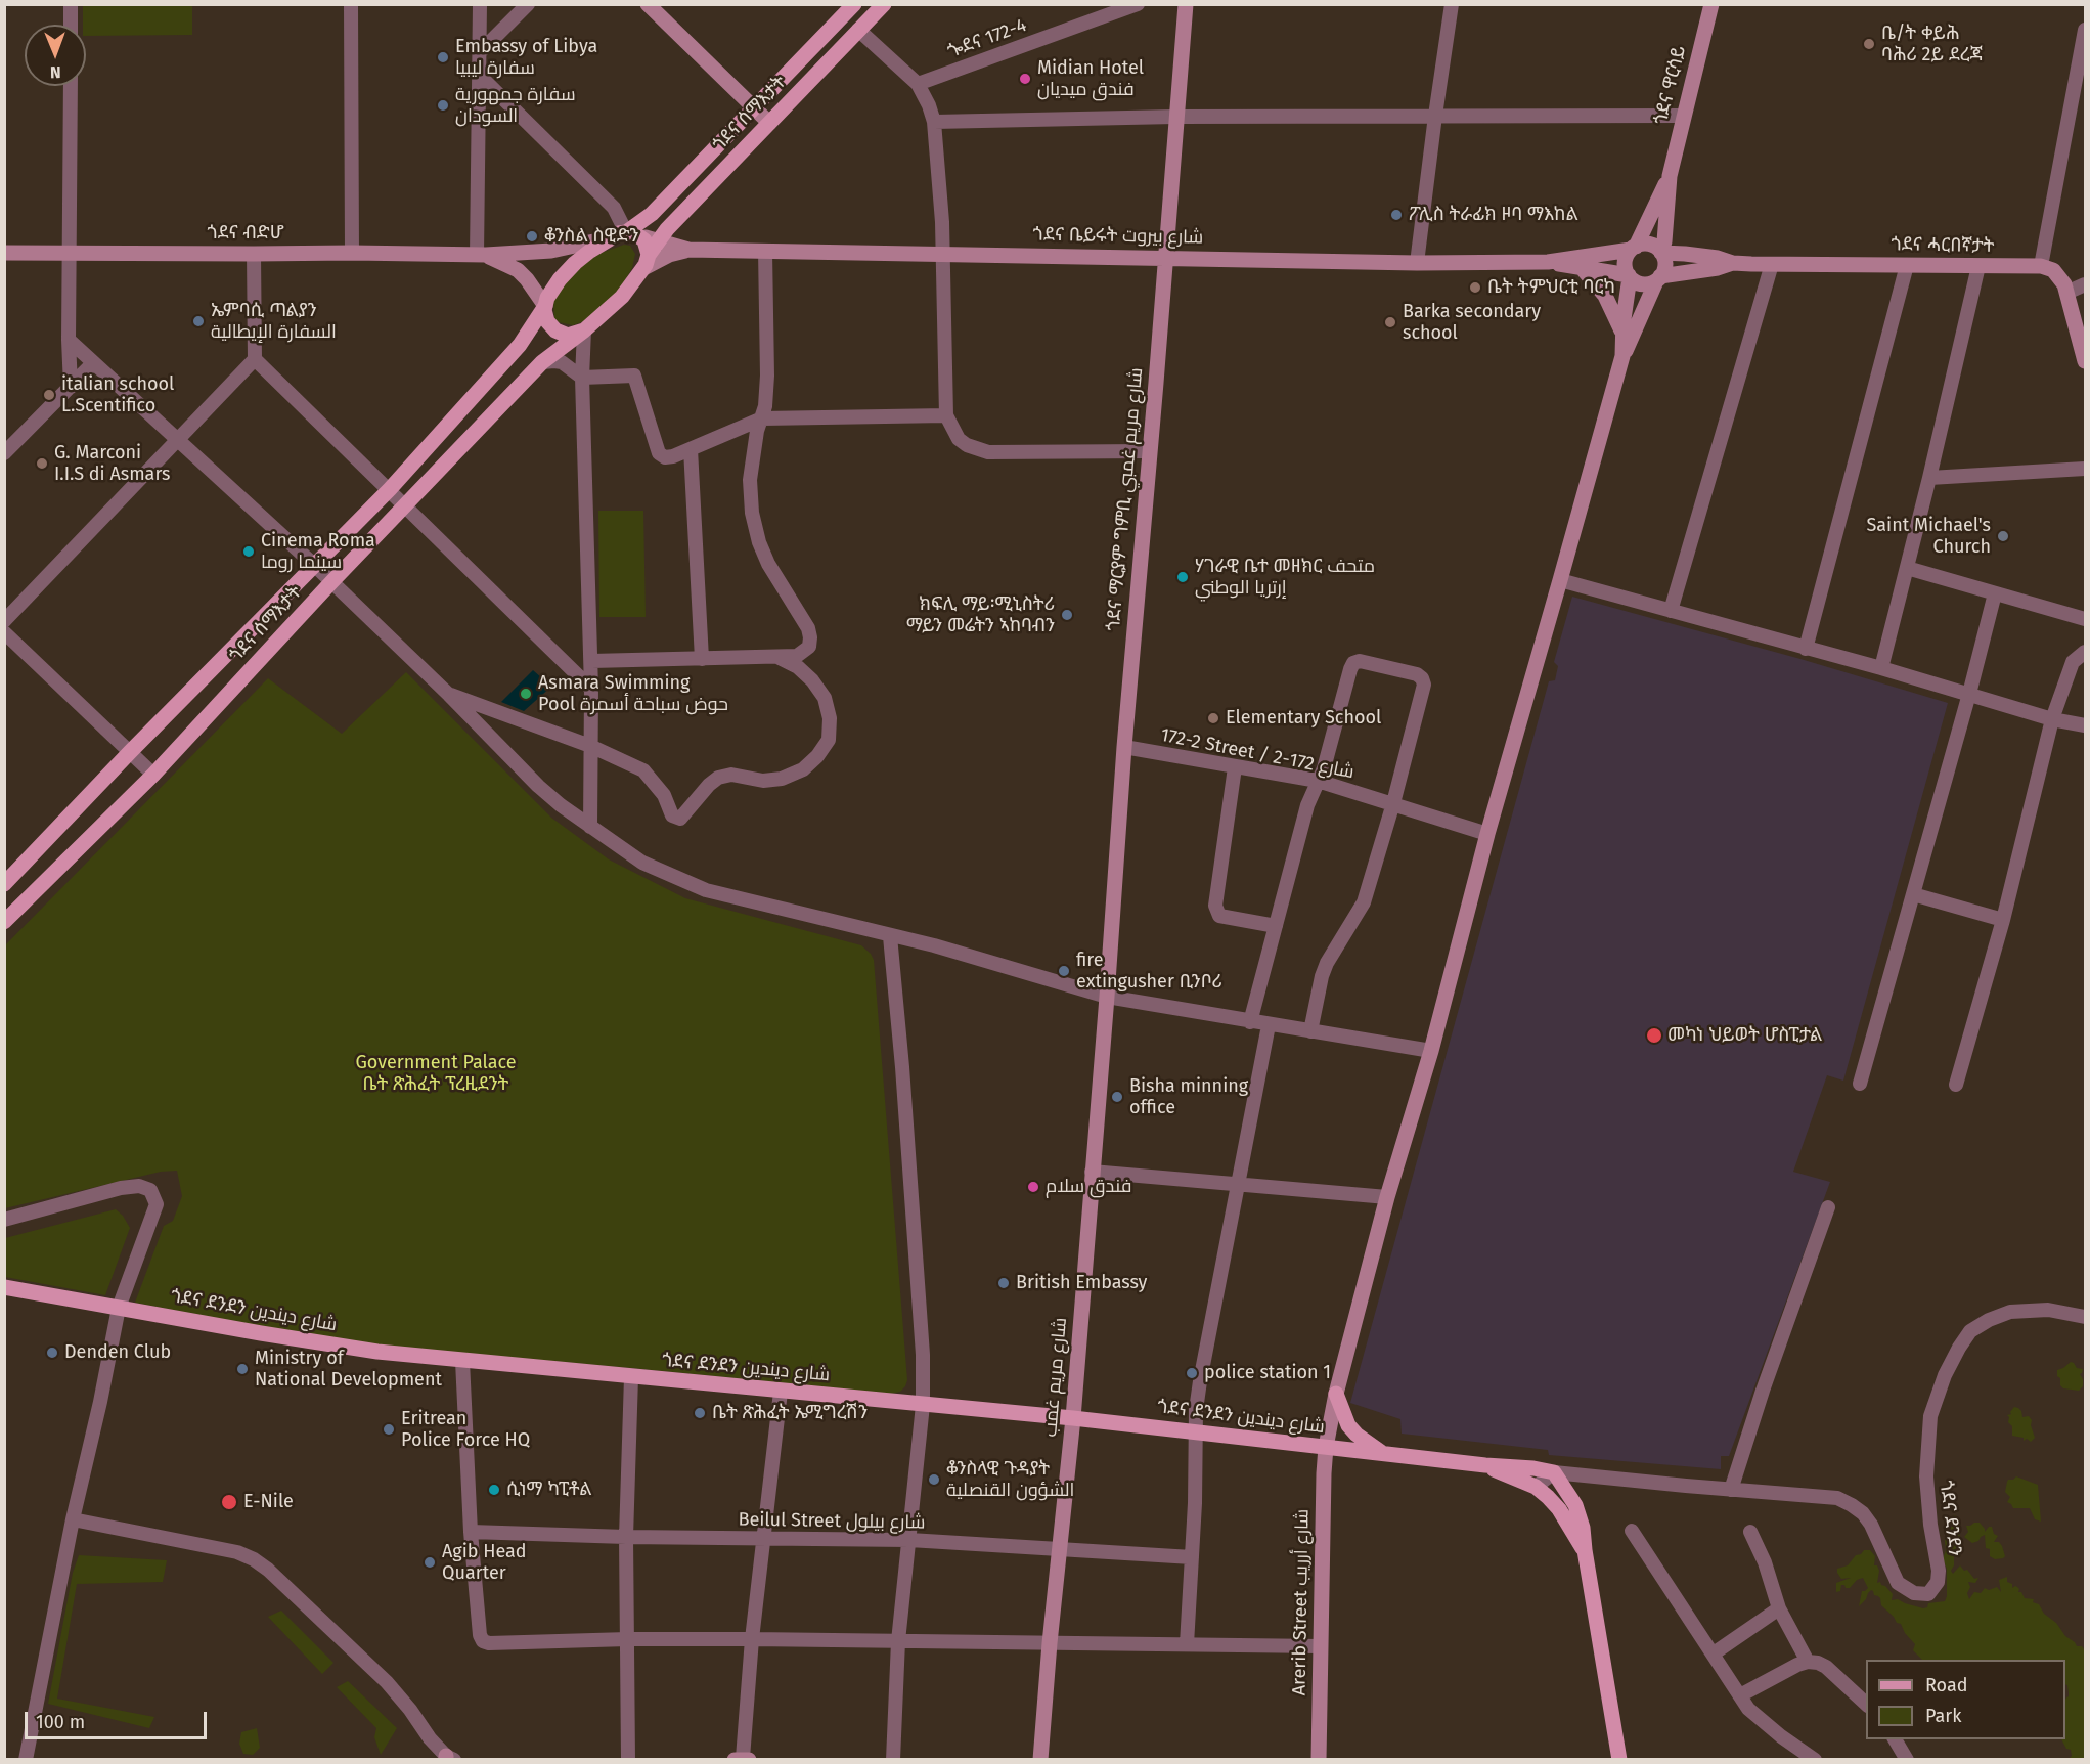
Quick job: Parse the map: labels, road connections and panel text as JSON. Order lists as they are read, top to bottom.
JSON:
{
  "streets": {
    "main road": [
      "ጎደና ዋርሳይ",
      "ጎደና ሰማእታት",
      "ጎደና ብድሆ",
      "ጎደና ቤይሩት شارع بيروت",
      "ጎደና ሓርበኛታት",
      "ጎደና ማርያም ግምቢ شارع مريم غمبي",
      "ጎደና ደንደን شارع ديندين",
      "شارع مريم غمب",
      "Arerib Street شارع أرريب"
    ],
    "street": [
      "ጐደና 172-4",
      "172-2 Street / شارع 172-2",
      "ጎደና ደንደን",
      "Beilul Street شارع بيلول"
    ]
  },
  "crossings": [
    ["ጎደና ሰማእታት", "ጎደና ብድሆ"],
    ["ጎደና ቤይሩት شارع بيروت", "ጎደና ማርያም ግምቢ شارع مريم غمبي"],
    ["ጎደና ማርያም ግምቢ شارع مريم غمبي", "172-2 Street / شارع 172-2"],
    ["ጎደና ማርያም ግምቢ شارع مريم غمبي", "شارع مريم غمب"],
    ["172-2 Street / شارع 172-2", "Arerib Street شارع أرريب"],
    ["ጎደና ደንደን شارع ديندين", "شارع مريم غمب"],
    ["ጎደና ደንደን شارع ديندين", "ጎደና ደንደን"],
    ["ጎደና ደንደን شارع ديندين", "Arerib Street شارع أرريب"],
    ["شارع مريم غمب", "Beilul Street شارع بيلول"]
  ],
  "parks": ["Government Palace ቤት ጽሕፈት ፕረዚደንት"],
  "places": [
    "ቤ/ት ቀይሕ ባሕሪ 2ይ ደረጃ",
    "Embassy of Libya سفارة ليبيا",
    "Midian Hotel فندق ميديان",
    "سفارة جمهورية السودان",
    "ፖሊስ ትራፊክ ዞባ ማእከል",
    "ቆንስል ስዊድን",
    "ቤት ትምህርቲ ባርካ",
    "ኤምባሲ ጣልያን السفارة الإيطالية",
    "Barka secondary school",
    "italian school L.Scentifico",
    "G. Marconi I.I.S di Asmars",
    "Saint Michael's Church",
    "Cinema Roma سينما روما",
    "ሃገራዊ ቤተ መዘክር متحف إرتريا الوطني",
    "ክፍሊ ማይ፡ሚኒስትሪ ማይን መሬትን ኣከባብን",
    "Asmara Swimming Pool حوض سباحة أسمرة",
    "Elementary School",
    "fire extingusher ቢንቦሪ",
    "መካነ ህይወት ሆስፒታል",
    "Bisha minning office",
    "فندق سلام",
    "British Embassy",
    "Denden Club",
    "Ministry of National Development",
    "police station 1",
    "ቤት ጽሕፈት ኤሚግረሽን",
    "Eritrean Police Force HQ",
    "ቆንስላዊ ጉዳያት الشؤون القنصلية",
    "ሲነማ ካፒቶል",
    "E-Nile",
    "Agib Head Quarter"
  ],
  "legend": ["Road", "Park"],
  "scale_bar": "100 m",
  "north": "bottom"
}
